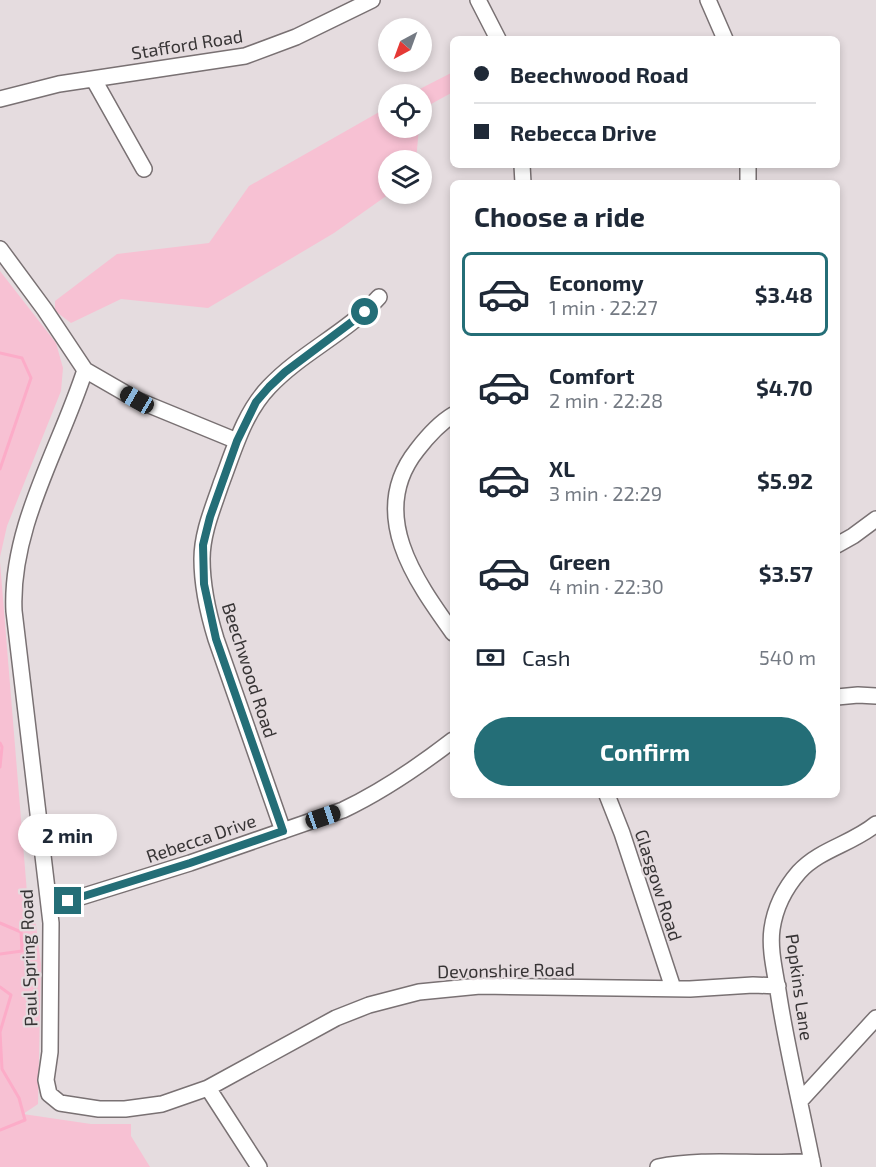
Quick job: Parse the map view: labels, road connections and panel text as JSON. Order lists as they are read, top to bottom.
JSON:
{
  "streets": {
    "street": [
      "Stafford Road",
      "Beechwood Road",
      "Rebecca Drive",
      "Glasgow Road",
      "Paul Spring Road",
      "Devonshire Road",
      "Popkins Lane"
    ]
  },
  "crossings": [
    ["Beechwood Road", "Rebecca Drive"],
    ["Rebecca Drive", "Paul Spring Road"],
    ["Glasgow Road", "Devonshire Road"],
    ["Paul Spring Road", "Devonshire Road"],
    ["Devonshire Road", "Popkins Lane"]
  ],
  "north": "bottom left",
  "page": {
    "banner": ["Beechwood Road", "Rebecca Drive"],
    "heading": "Choose a ride",
    "list": [
      {
        "name": "Economy",
        "note": "1 min · 22:27",
        "value": "$3.48"
      },
      {
        "name": "Comfort",
        "note": "2 min · 22:28",
        "value": "$4.70"
      },
      {
        "name": "XL",
        "note": "3 min · 22:29",
        "value": "$5.92"
      },
      {
        "name": "Green",
        "note": "4 min · 22:30",
        "value": "$3.57"
      }
    ],
    "pay": ["Cash", "540 m"],
    "buttons": "Confirm",
    "bubble": "2 min"
  }
}
